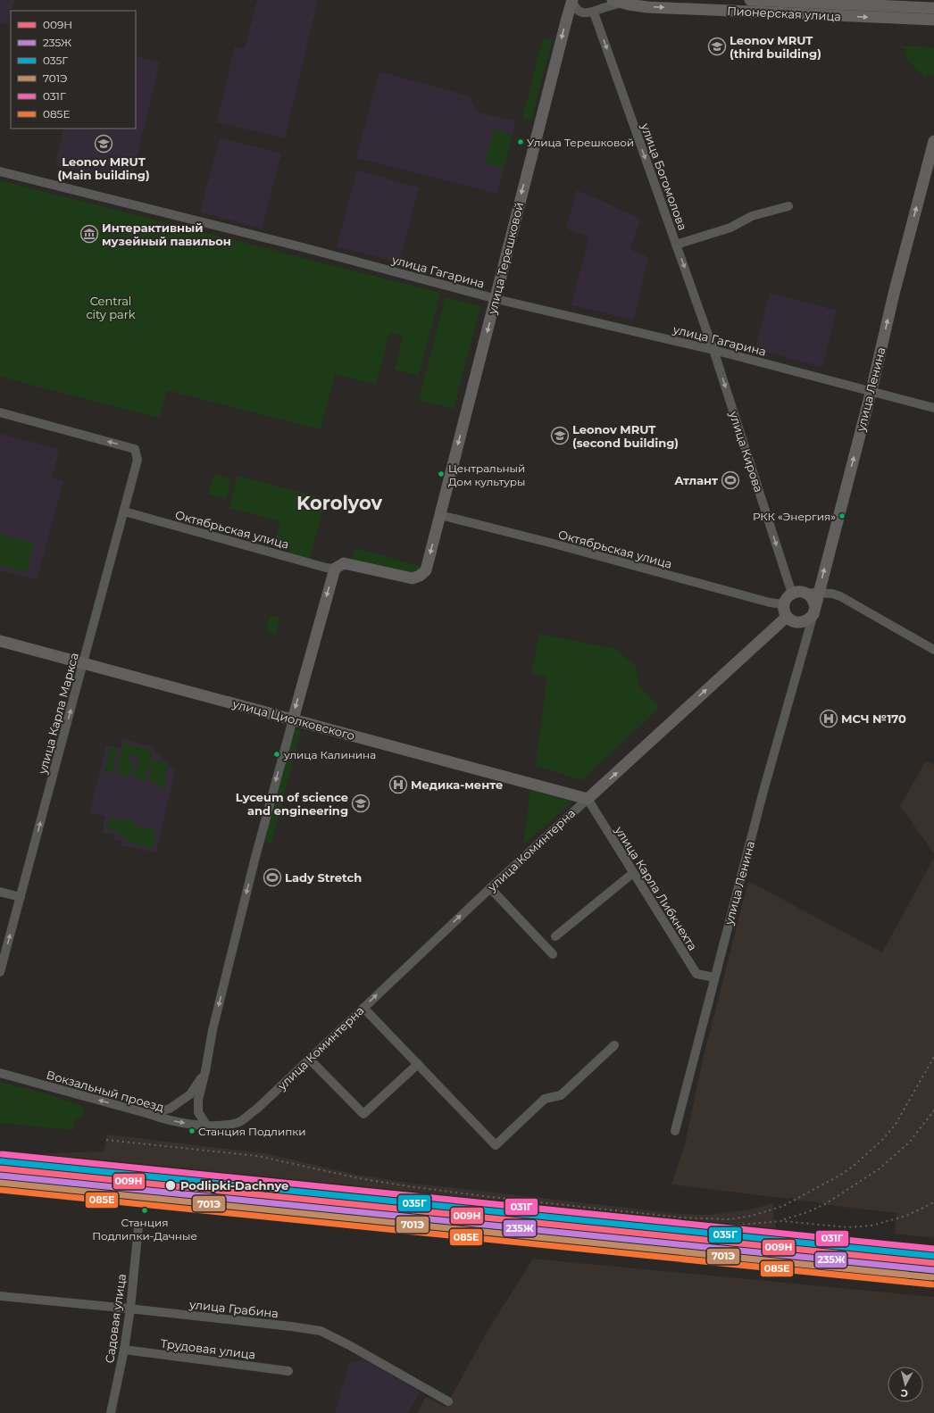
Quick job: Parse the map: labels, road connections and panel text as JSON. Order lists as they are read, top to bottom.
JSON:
{
  "streets": {
    "main road": [
      "Пионерская улица",
      "улица Терешковой",
      "улица Ленина",
      "улица Циолковского",
      "улица Коминтерна"
    ],
    "street": [
      "улица Богомолова",
      "улица Гагарина",
      "улица Кирова",
      "Октябрьская улица",
      "улица Карла Маркса",
      "улица Карла Либкнехта",
      "Вокзальный проезд",
      "улица Грабина",
      "Садовая улица",
      "Трудовая улица"
    ]
  },
  "crossings": [
    ["улица Богомолова", "улица Гагарина"],
    ["улица Богомолова", "улица Кирова"],
    ["улица Терешковой", "улица Гагарина"],
    ["улица Терешковой", "Октябрьская улица"],
    ["улица Гагарина", "улица Ленина"],
    ["улица Гагарина", "улица Кирова"],
    ["улица Ленина", "улица Кирова"],
    ["улица Ленина", "Октябрьская улица"],
    ["улица Ленина", "улица Коминтерна"],
    ["улица Ленина", "улица Карла Либкнехта"],
    ["улица Кирова", "Октябрьская улица"],
    ["улица Кирова", "улица Коминтерна"],
    ["Октябрьская улица", "улица Карла Маркса"],
    ["Октябрьская улица", "улица Коминтерна"],
    ["улица Карла Маркса", "улица Циолковского"],
    ["улица Циолковского", "улица Коминтерна"],
    ["улица Циолковского", "улица Карла Либкнехта"],
    ["улица Коминтерна", "улица Карла Либкнехта"],
    ["улица Коминтерна", "Вокзальный проезд"],
    ["улица Грабина", "Садовая улица"],
    ["Садовая улица", "Трудовая улица"]
  ],
  "one_way": [
    "улица Богомолова",
    "улица Терешковой",
    "улица Ленина",
    "улица Кирова",
    "улица Коминтерна"
  ],
  "districts": ["Korolyov"],
  "parks": ["Central city park"],
  "places": {
    "school or university": [
      "Leonov MRUT (third building)",
      "Leonov MRUT (Main building)",
      "Leonov MRUT (second building)",
      "Lyceum of science and engineering"
    ],
    "other": [
      "Улица Терешковой",
      "Центральный Дом культуры",
      "РКК «Энергия»",
      "улица Калинина",
      "Станция Подлипки",
      "Podlipki-Dachnye",
      "Станция Подлипки-Дачные"
    ],
    "museum": ["Интерактивный музейный павильон"],
    "sports": ["Атлант", "Lady Stretch"],
    "hospital": ["МСЧ №170", "Медика-менте"]
  },
  "lines": [
    "transit line 031Г",
    "transit line 035Г",
    "transit line 009Н",
    "transit line 235Ж",
    "transit line 701Э",
    "transit line 085Е"
  ],
  "legend": [
    "009Н",
    "235Ж",
    "035Г",
    "701Э",
    "031Г",
    "085Е"
  ],
  "north": "bottom"
}
